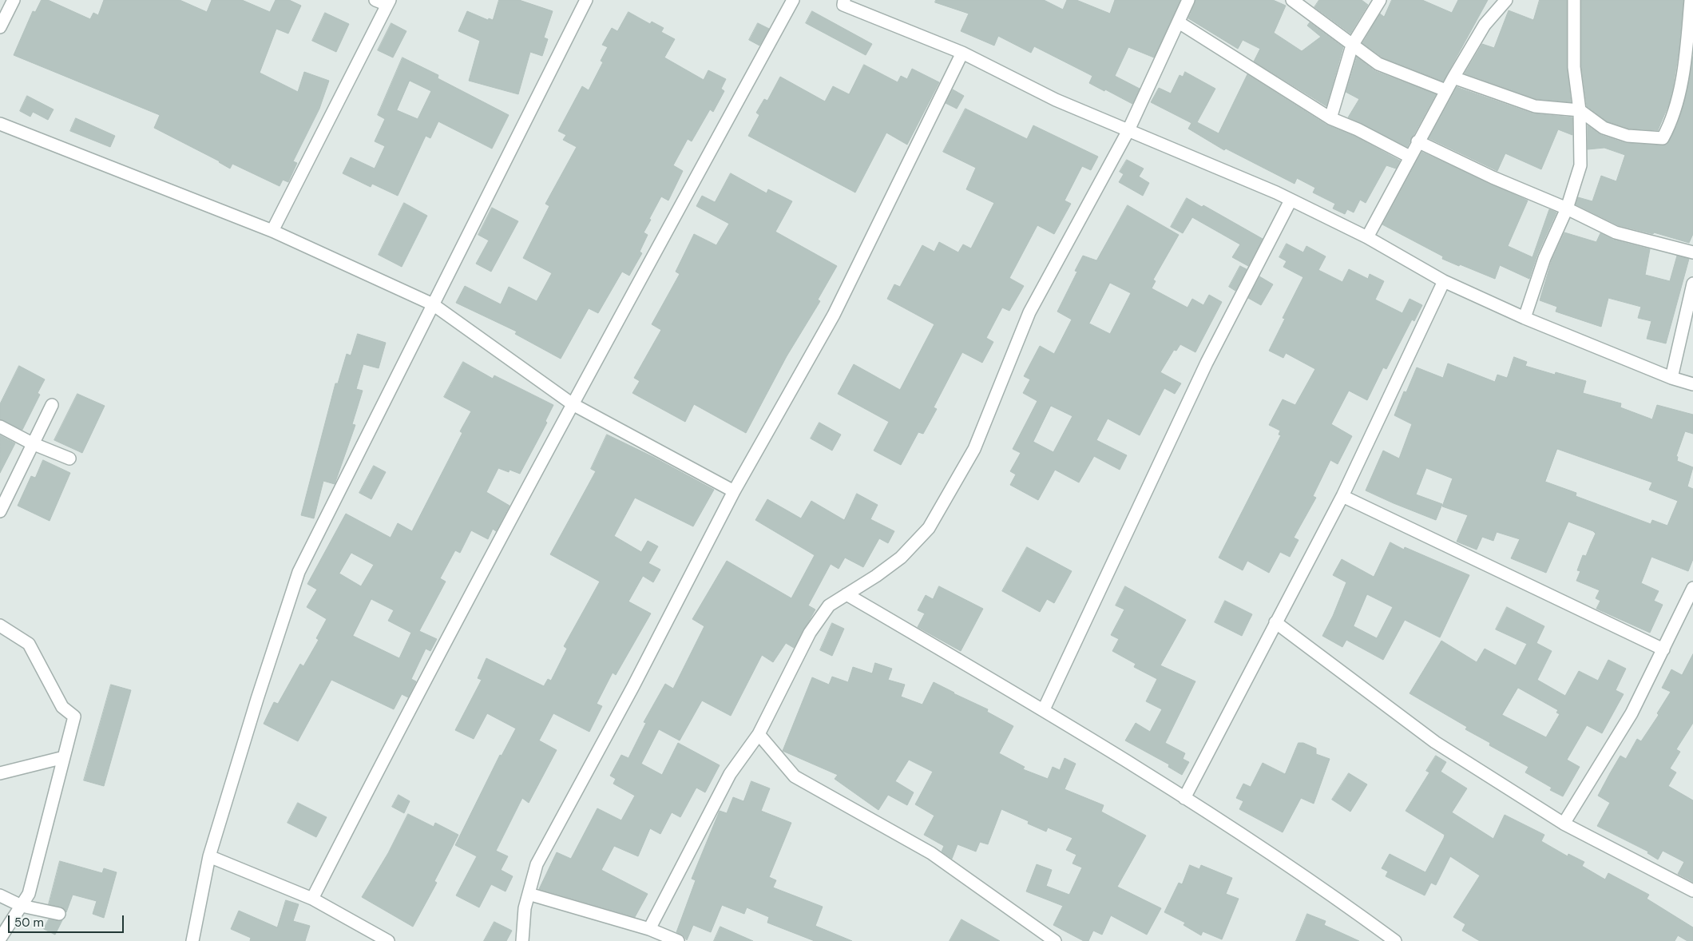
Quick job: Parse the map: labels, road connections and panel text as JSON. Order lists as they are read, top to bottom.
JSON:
{
  "scale_bar": "50 m"
}
